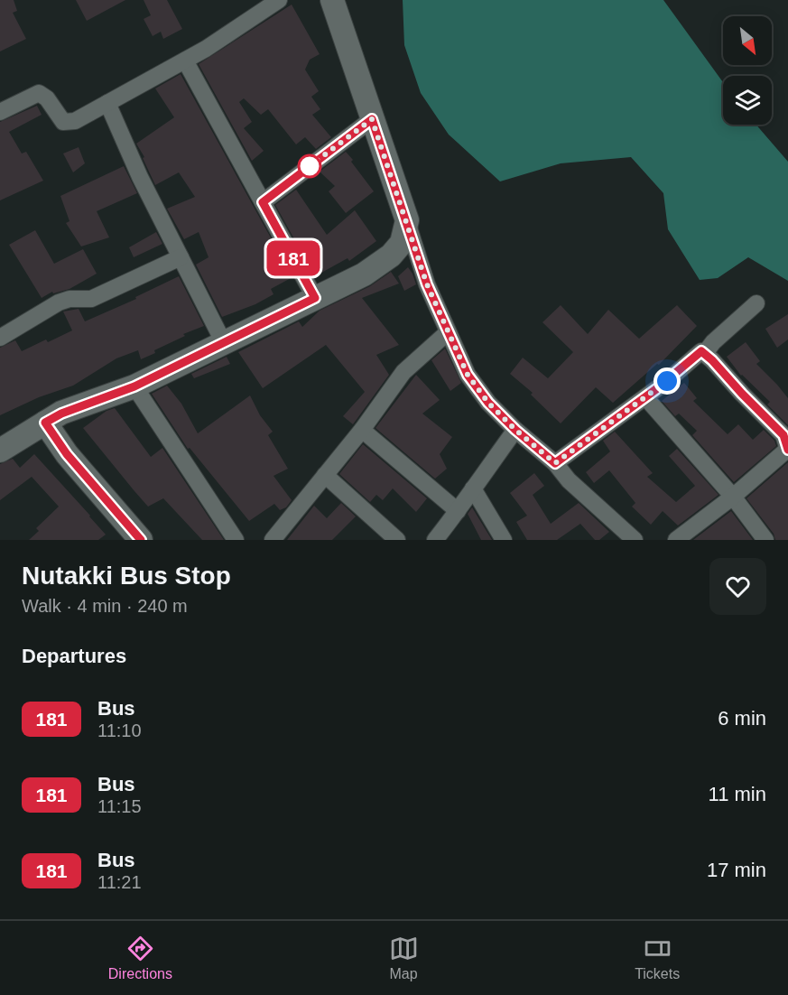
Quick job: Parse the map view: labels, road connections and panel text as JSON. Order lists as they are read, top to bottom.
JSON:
{
  "lines": ["bus line 181"],
  "north": "bottom right",
  "page": {
    "on_map": "181",
    "heading": [
      ["Nutakki Bus Stop", "Walk · 4 min · 240 m"],
      "Departures"
    ],
    "list": [
      {
        "mark": "181",
        "name": "Bus",
        "note": "11:10",
        "value": "6 min"
      },
      {
        "mark": "181",
        "name": "Bus",
        "note": "11:15",
        "value": "11 min"
      },
      {
        "mark": "181",
        "name": "Bus",
        "note": "11:21",
        "value": "17 min"
      }
    ],
    "tabs": ["Directions", "Map", "Tickets"]
  }
}
